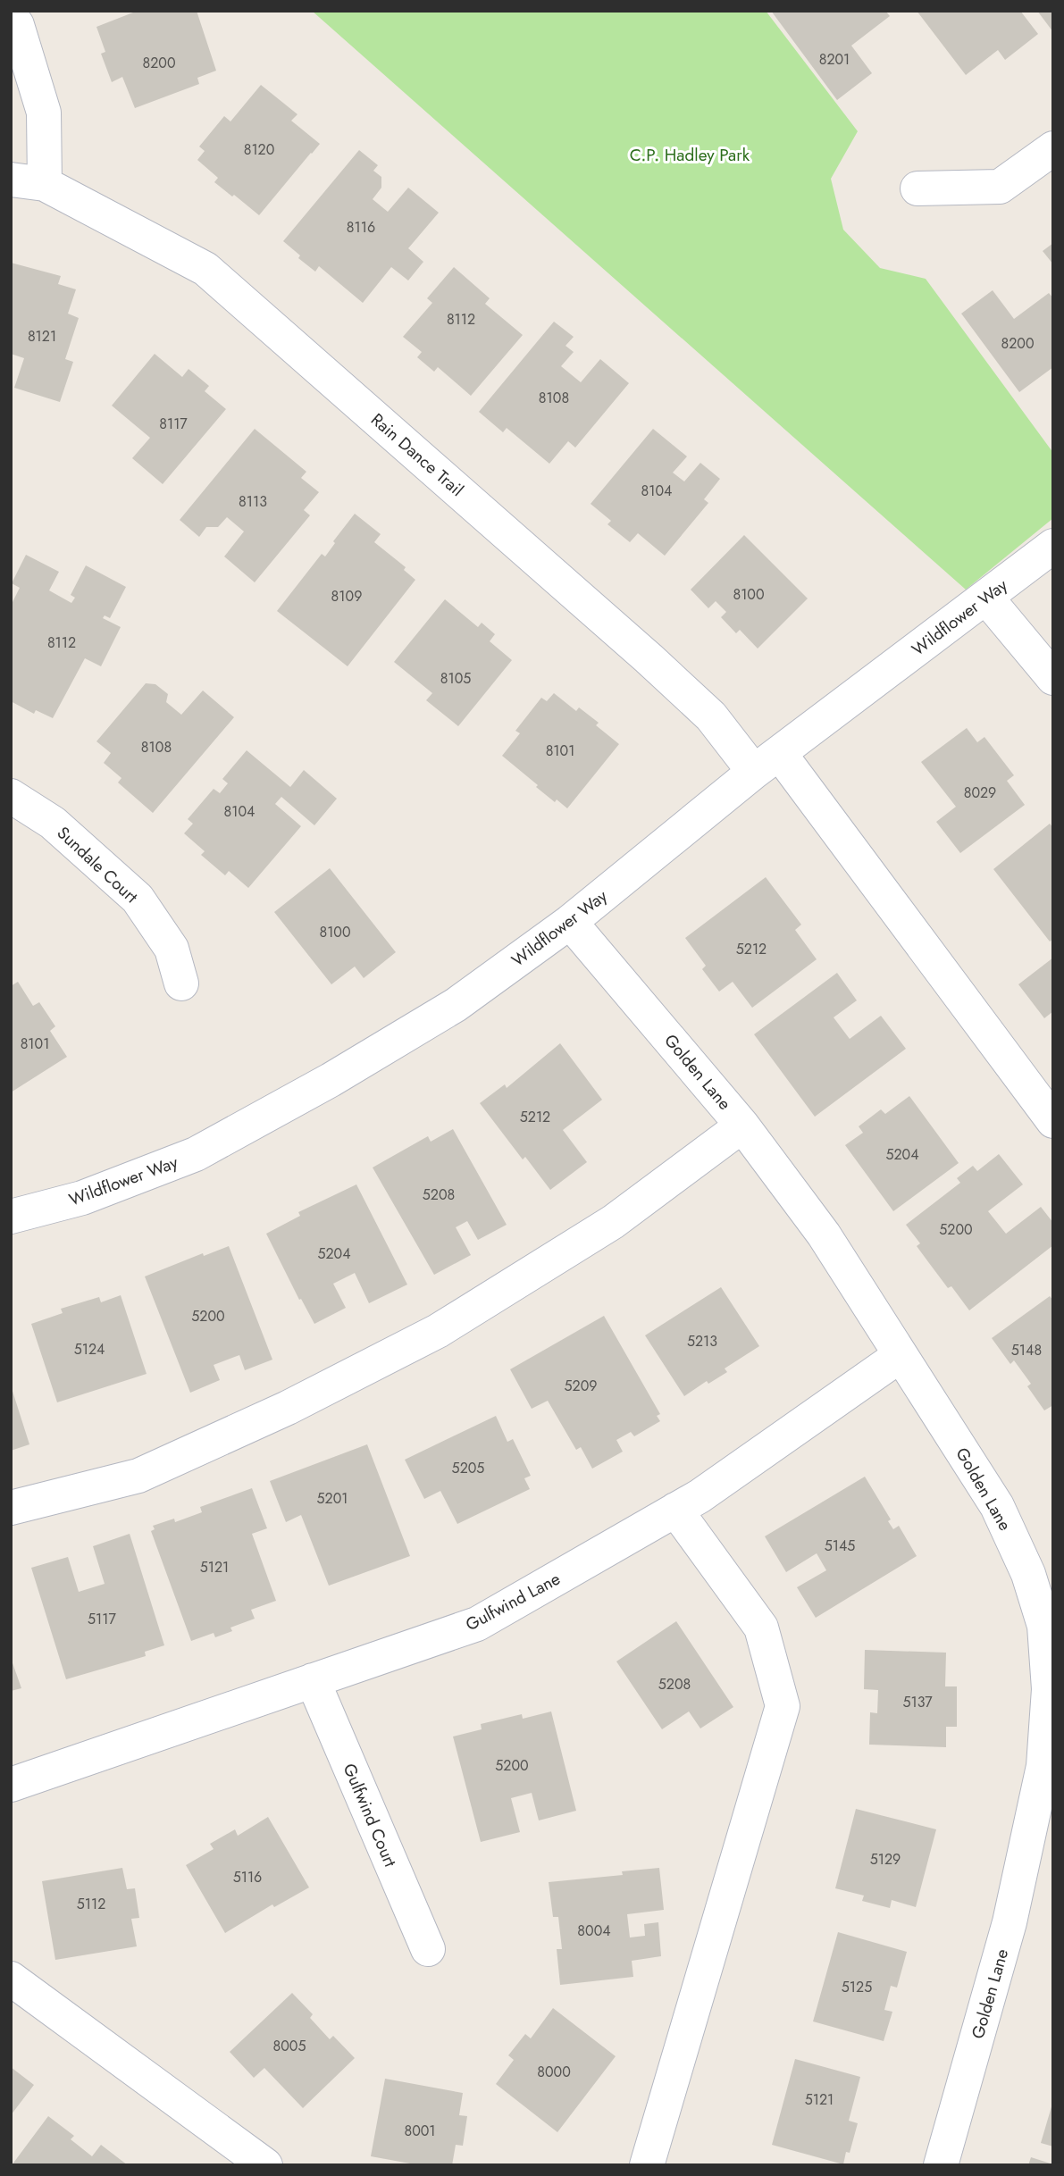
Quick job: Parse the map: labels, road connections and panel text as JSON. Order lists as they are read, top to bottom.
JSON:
{
  "streets": {
    "street": [
      "Rain Dance Trail",
      "Wildflower Way",
      "Sundale Court",
      "Golden Lane",
      "Gulfwind Lane",
      "Gulfwind Court"
    ]
  },
  "crossings": [
    ["Rain Dance Trail", "Wildflower Way"],
    ["Wildflower Way", "Golden Lane"],
    ["Golden Lane", "Gulfwind Lane"],
    ["Gulfwind Lane", "Gulfwind Court"]
  ],
  "parks": ["C.P. Hadley Park"],
  "house_numbers": [
    "8201",
    "8200",
    "8120",
    "8116",
    "8112",
    "8121",
    "8200",
    "8108",
    "8117",
    "8104",
    "8113",
    "8100",
    "8109",
    "8112",
    "8105",
    "8108",
    "8101",
    "8029",
    "8104",
    "8100",
    "5212",
    "8101",
    "5212",
    "5204",
    "5208",
    "5200",
    "5204",
    "5200",
    "5213",
    "5124",
    "5148",
    "5209",
    "5205",
    "5201",
    "5145",
    "5121",
    "5117",
    "5208",
    "5137",
    "5200",
    "5129",
    "5116",
    "5112",
    "8004",
    "5125",
    "8005",
    "8000",
    "5121",
    "8001"
  ]
}
